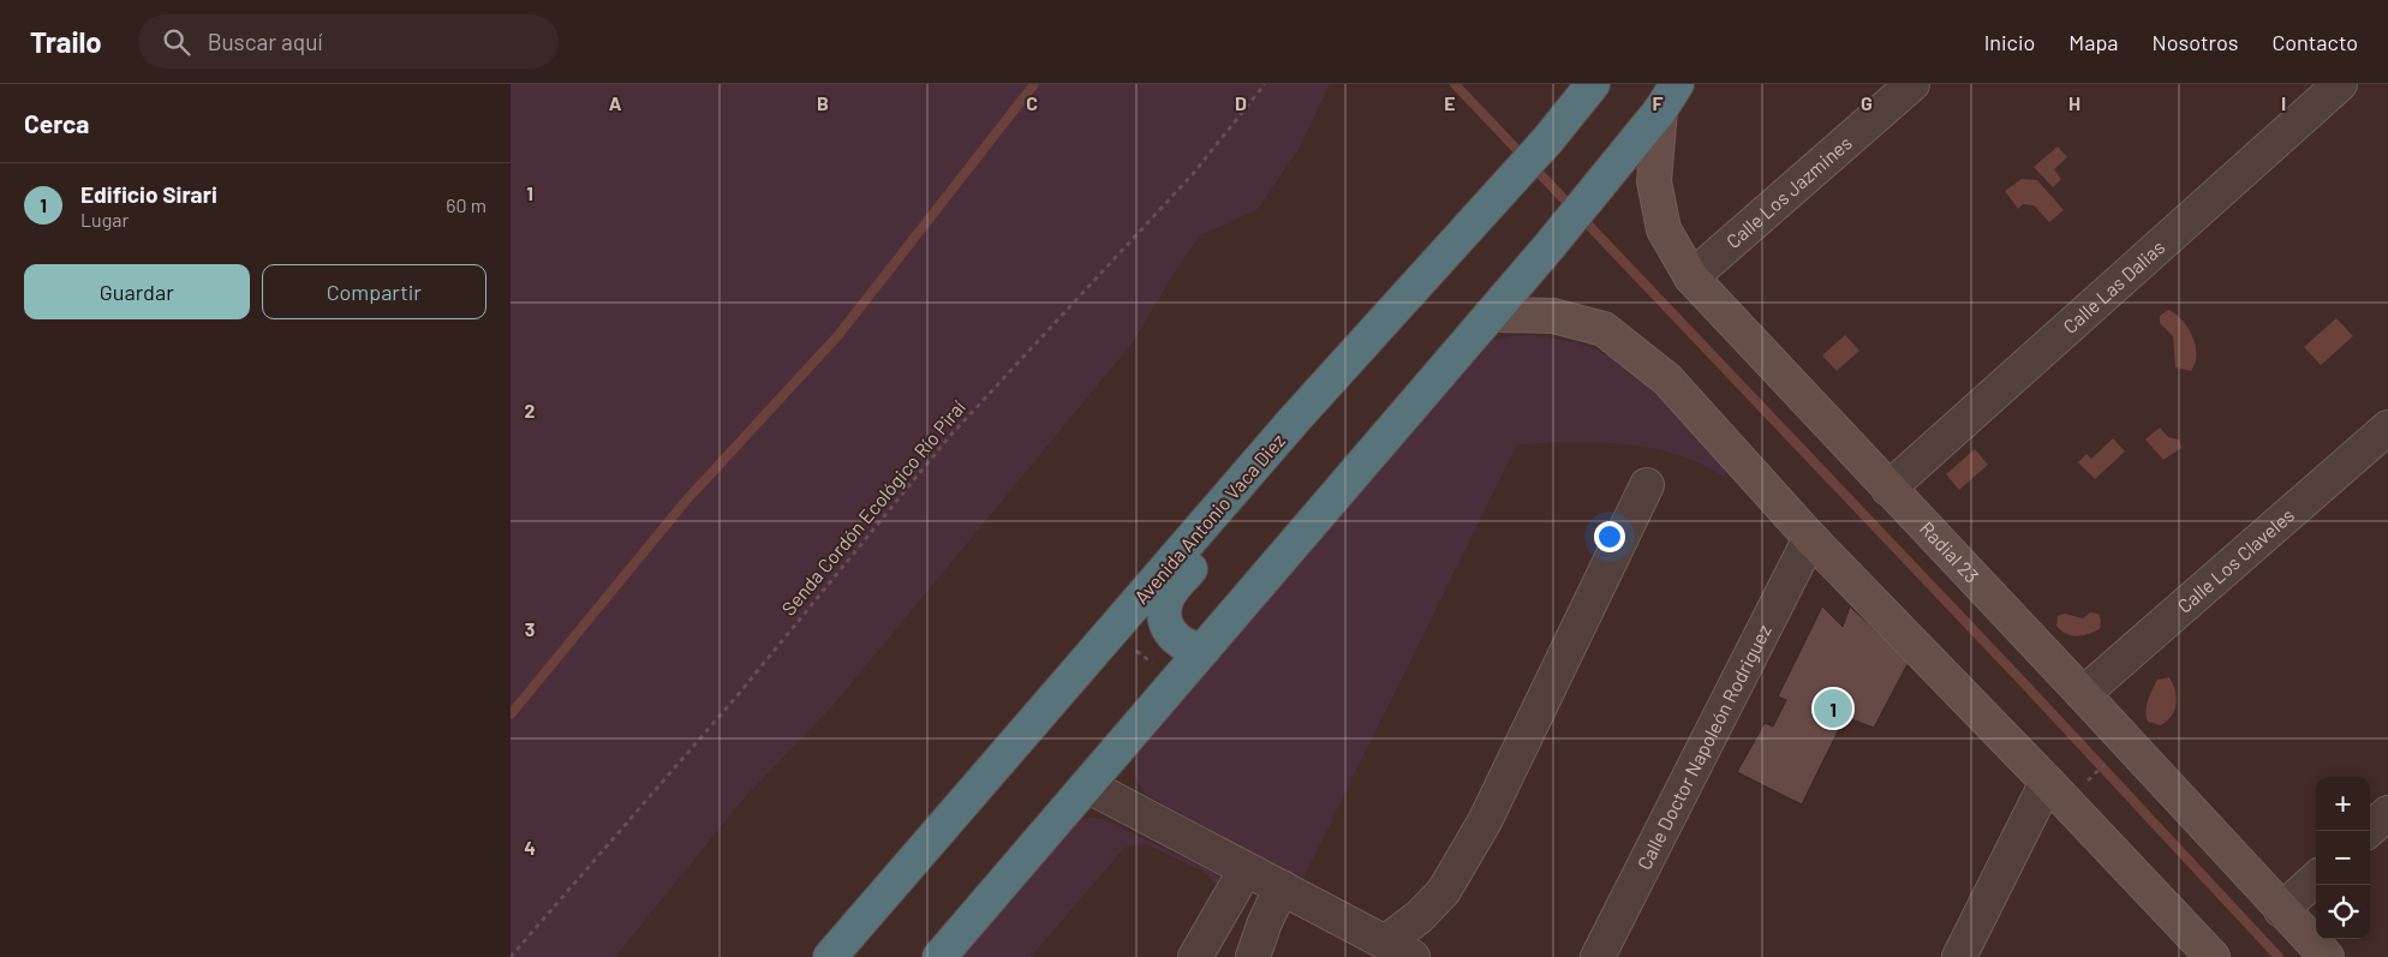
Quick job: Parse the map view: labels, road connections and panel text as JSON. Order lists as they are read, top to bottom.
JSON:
{
  "streets": {
    "highway": ["Avenida Antonio Vaca Diez"],
    "street": [
      "Calle Los Jazmines",
      "Calle Las Dalias",
      "Radial 23",
      "Calle Los Claveles",
      "Calle Doctor Napoleón Rodriguez"
    ],
    "path": ["Senda Cordón Ecológico Río Piraí"]
  },
  "crossings": [
    ["Calle Los Jazmines", "Radial 23"],
    ["Calle Las Dalias", "Radial 23"],
    ["Radial 23", "Calle Los Claveles"]
  ],
  "page": {
    "header": "Trailo",
    "search": "Buscar aquí",
    "nav": [
      "Inicio",
      "Mapa",
      "Nosotros",
      "Contacto"
    ],
    "heading": "Cerca",
    "list": [
      {
        "mark": "1",
        "name": "Edificio Sirari",
        "note": "Lugar",
        "value": "60 m"
      }
    ],
    "buttons": ["Guardar", "Compartir"],
    "pins": "1",
    "map_buttons": ["+", "−"]
  },
  "grid": {
    "columns": [
      "A",
      "B",
      "C",
      "D",
      "E",
      "F",
      "G",
      "H",
      "I"
    ],
    "rows": [
      "1",
      "2",
      "3",
      "4"
    ]
  }
}
